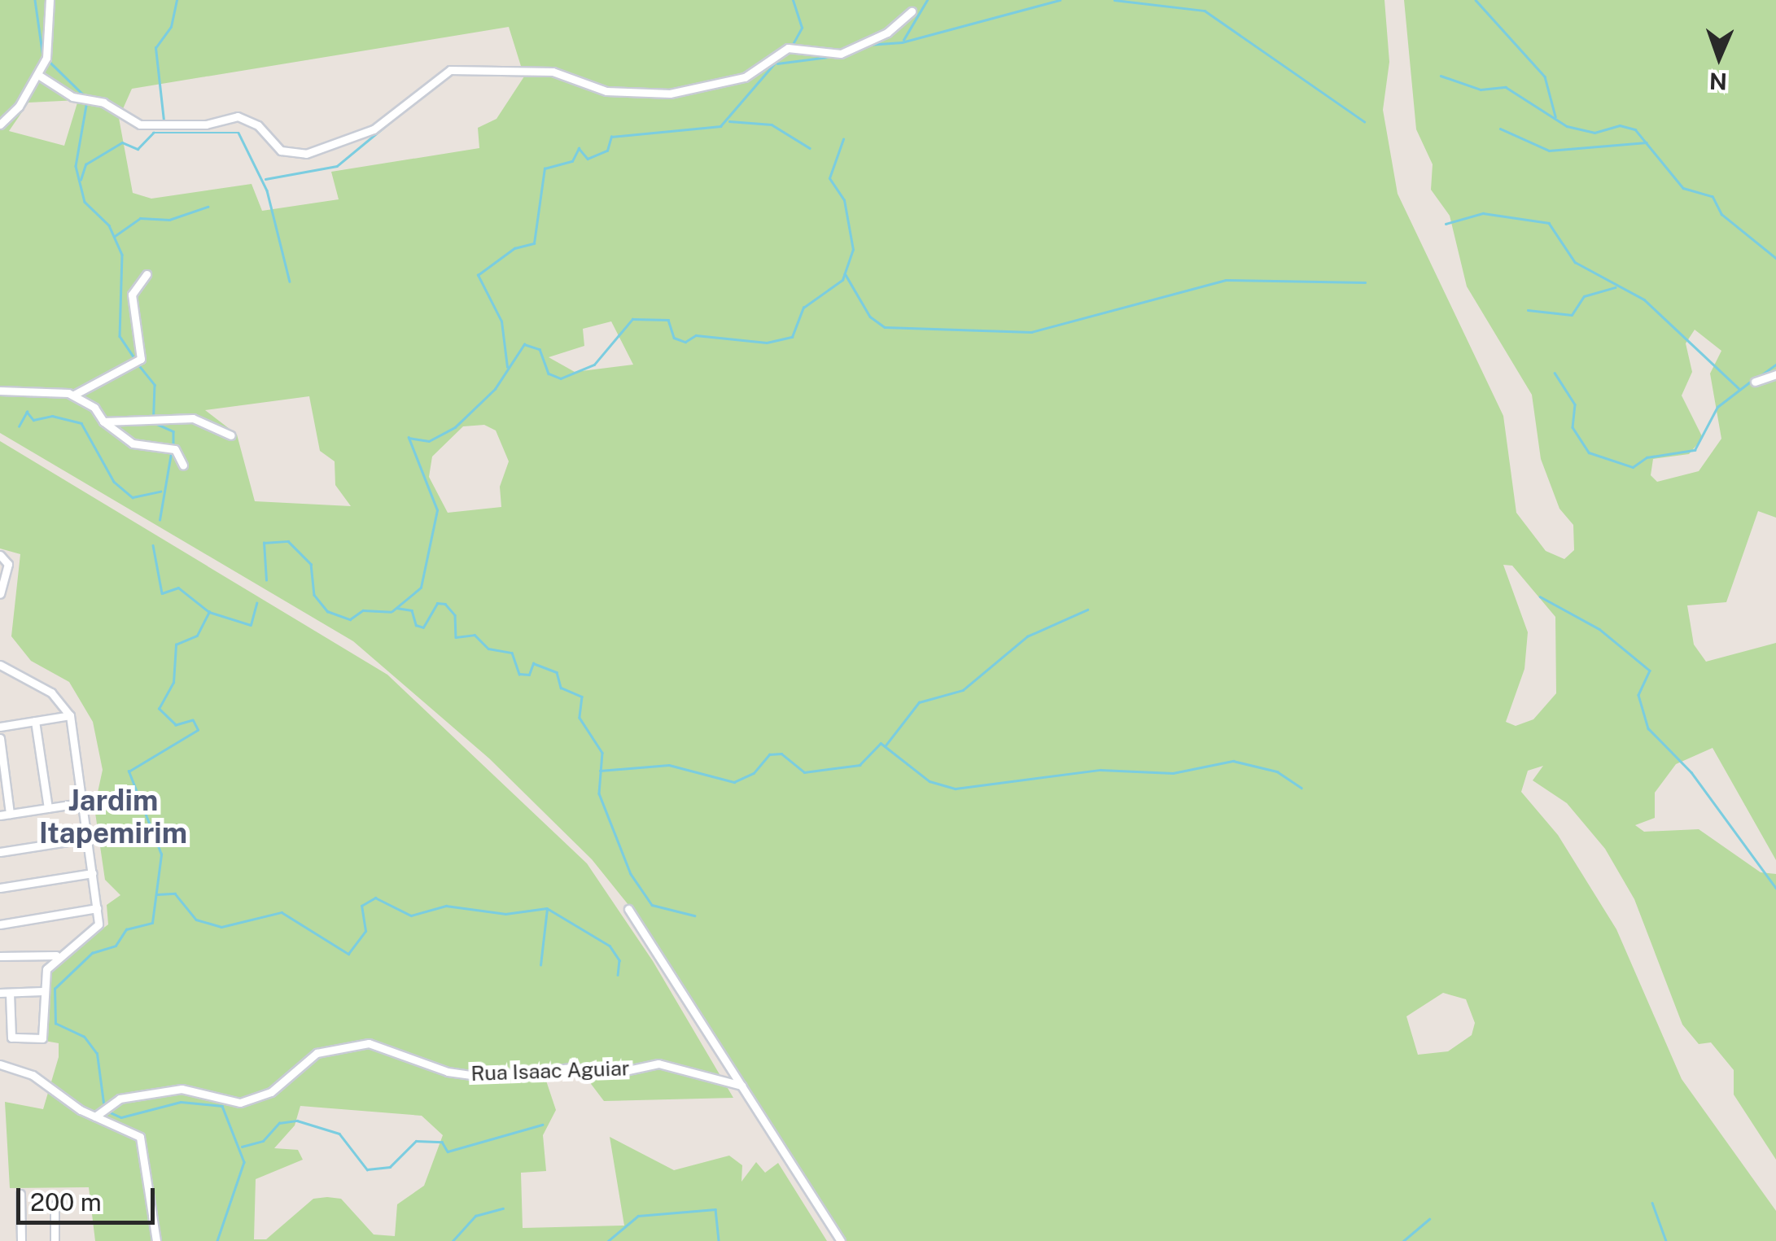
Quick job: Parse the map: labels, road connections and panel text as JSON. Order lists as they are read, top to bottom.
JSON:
{
  "streets": {
    "street": ["Rua Isaac Aguiar"]
  },
  "districts": ["Jardim Itapemirim"],
  "scale_bar": "200 m",
  "north": "bottom"
}
